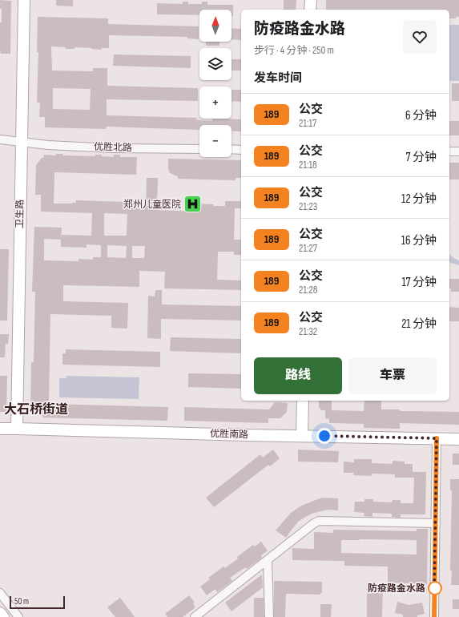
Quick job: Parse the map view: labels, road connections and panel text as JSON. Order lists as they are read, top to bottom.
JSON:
{
  "streets": {
    "street": ["优胜北路", "卫生路", "优胜南路"]
  },
  "crossings": [
    ["优胜北路", "卫生路"],
    ["卫生路", "优胜南路"]
  ],
  "districts": ["大石桥街道"],
  "places": {
    "hospital": ["郑州儿童医院"],
    "other": ["防疫路金水路"]
  },
  "lines": ["bus line 189"],
  "scale_bar": "50 m",
  "north": "top",
  "page": {
    "map_buttons": ["+", "−"],
    "heading": [
      ["防疫路金水路", "步行 · 4 分钟 · 250 m"],
      "发车时间"
    ],
    "list": [
      {
        "mark": "189",
        "name": "公交",
        "note": "21:17",
        "value": "6 分钟"
      },
      {
        "mark": "189",
        "name": "公交",
        "note": "21:18",
        "value": "7 分钟"
      },
      {
        "mark": "189",
        "name": "公交",
        "note": "21:23",
        "value": "12 分钟"
      },
      {
        "mark": "189",
        "name": "公交",
        "note": "21:27",
        "value": "16 分钟"
      },
      {
        "mark": "189",
        "name": "公交",
        "note": "21:28",
        "value": "17 分钟"
      },
      {
        "mark": "189",
        "name": "公交",
        "note": "21:32",
        "value": "21 分钟"
      }
    ],
    "buttons": ["路线", "车票"],
    "scale": "50 m"
  }
}
